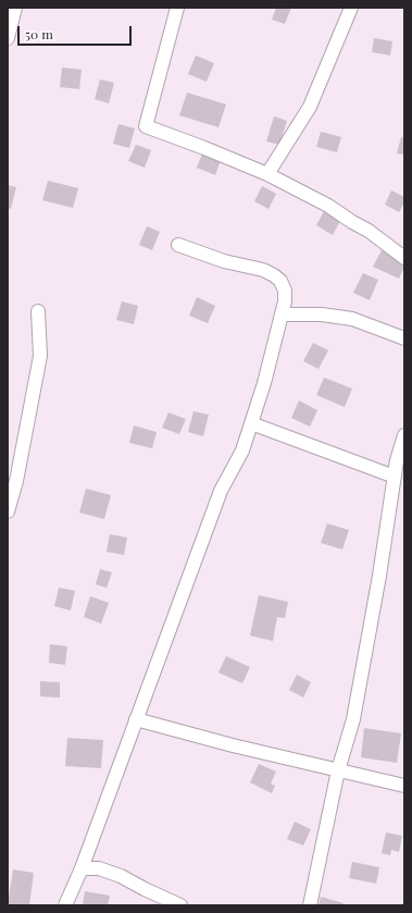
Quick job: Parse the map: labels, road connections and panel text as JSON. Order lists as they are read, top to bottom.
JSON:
{
  "scale_bar": "50 m"
}
